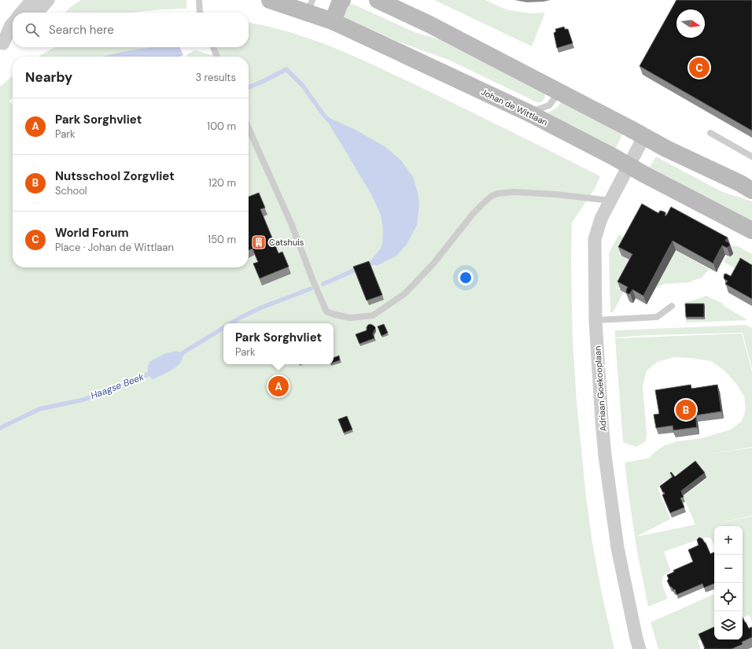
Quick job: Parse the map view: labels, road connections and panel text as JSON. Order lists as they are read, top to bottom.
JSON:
{
  "streets": {
    "main road": ["Johan de Wittlaan"],
    "street": ["Adriaan Goekooplaan"]
  },
  "crossings": [
    ["Johan de Wittlaan", "Adriaan Goekooplaan"]
  ],
  "water": ["Haagse Beek"],
  "places": {
    "building": ["Catshuis"]
  },
  "north": "right",
  "page": {
    "search": "Search here",
    "pins": ["C", "A", "B"],
    "heading": ["Nearby", "3 results"],
    "list": [
      {
        "mark": "A",
        "name": "Park Sorghvliet",
        "note": "Park",
        "value": "100 m"
      },
      {
        "mark": "B",
        "name": "Nutsschool Zorgvliet",
        "note": "School",
        "value": "120 m"
      },
      {
        "mark": "C",
        "name": "World Forum",
        "note": "Place · Johan de Wittlaan",
        "value": "150 m"
      }
    ],
    "popup": ["Park Sorghvliet", "Park"],
    "map_buttons": ["+", "−"]
  }
}
